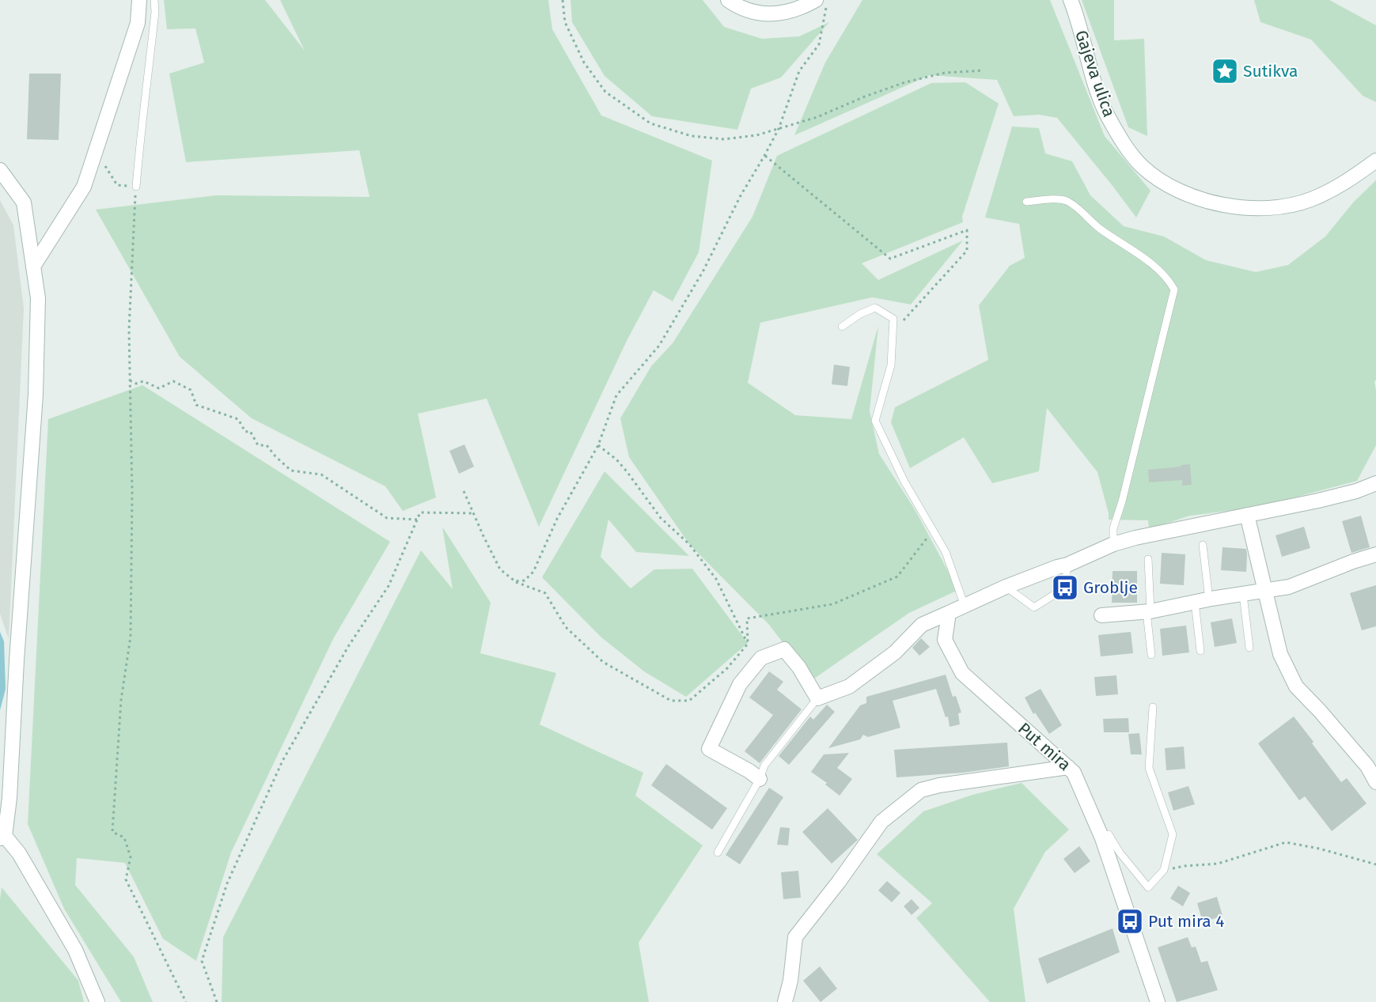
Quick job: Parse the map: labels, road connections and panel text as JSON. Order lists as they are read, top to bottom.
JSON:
{
  "streets": {
    "street": ["Gajeva ulica", "Put mira"]
  },
  "places": {
    "place": ["Sutikva"],
    "bus stop": ["Groblje", "Put mira 4"]
  }
}
